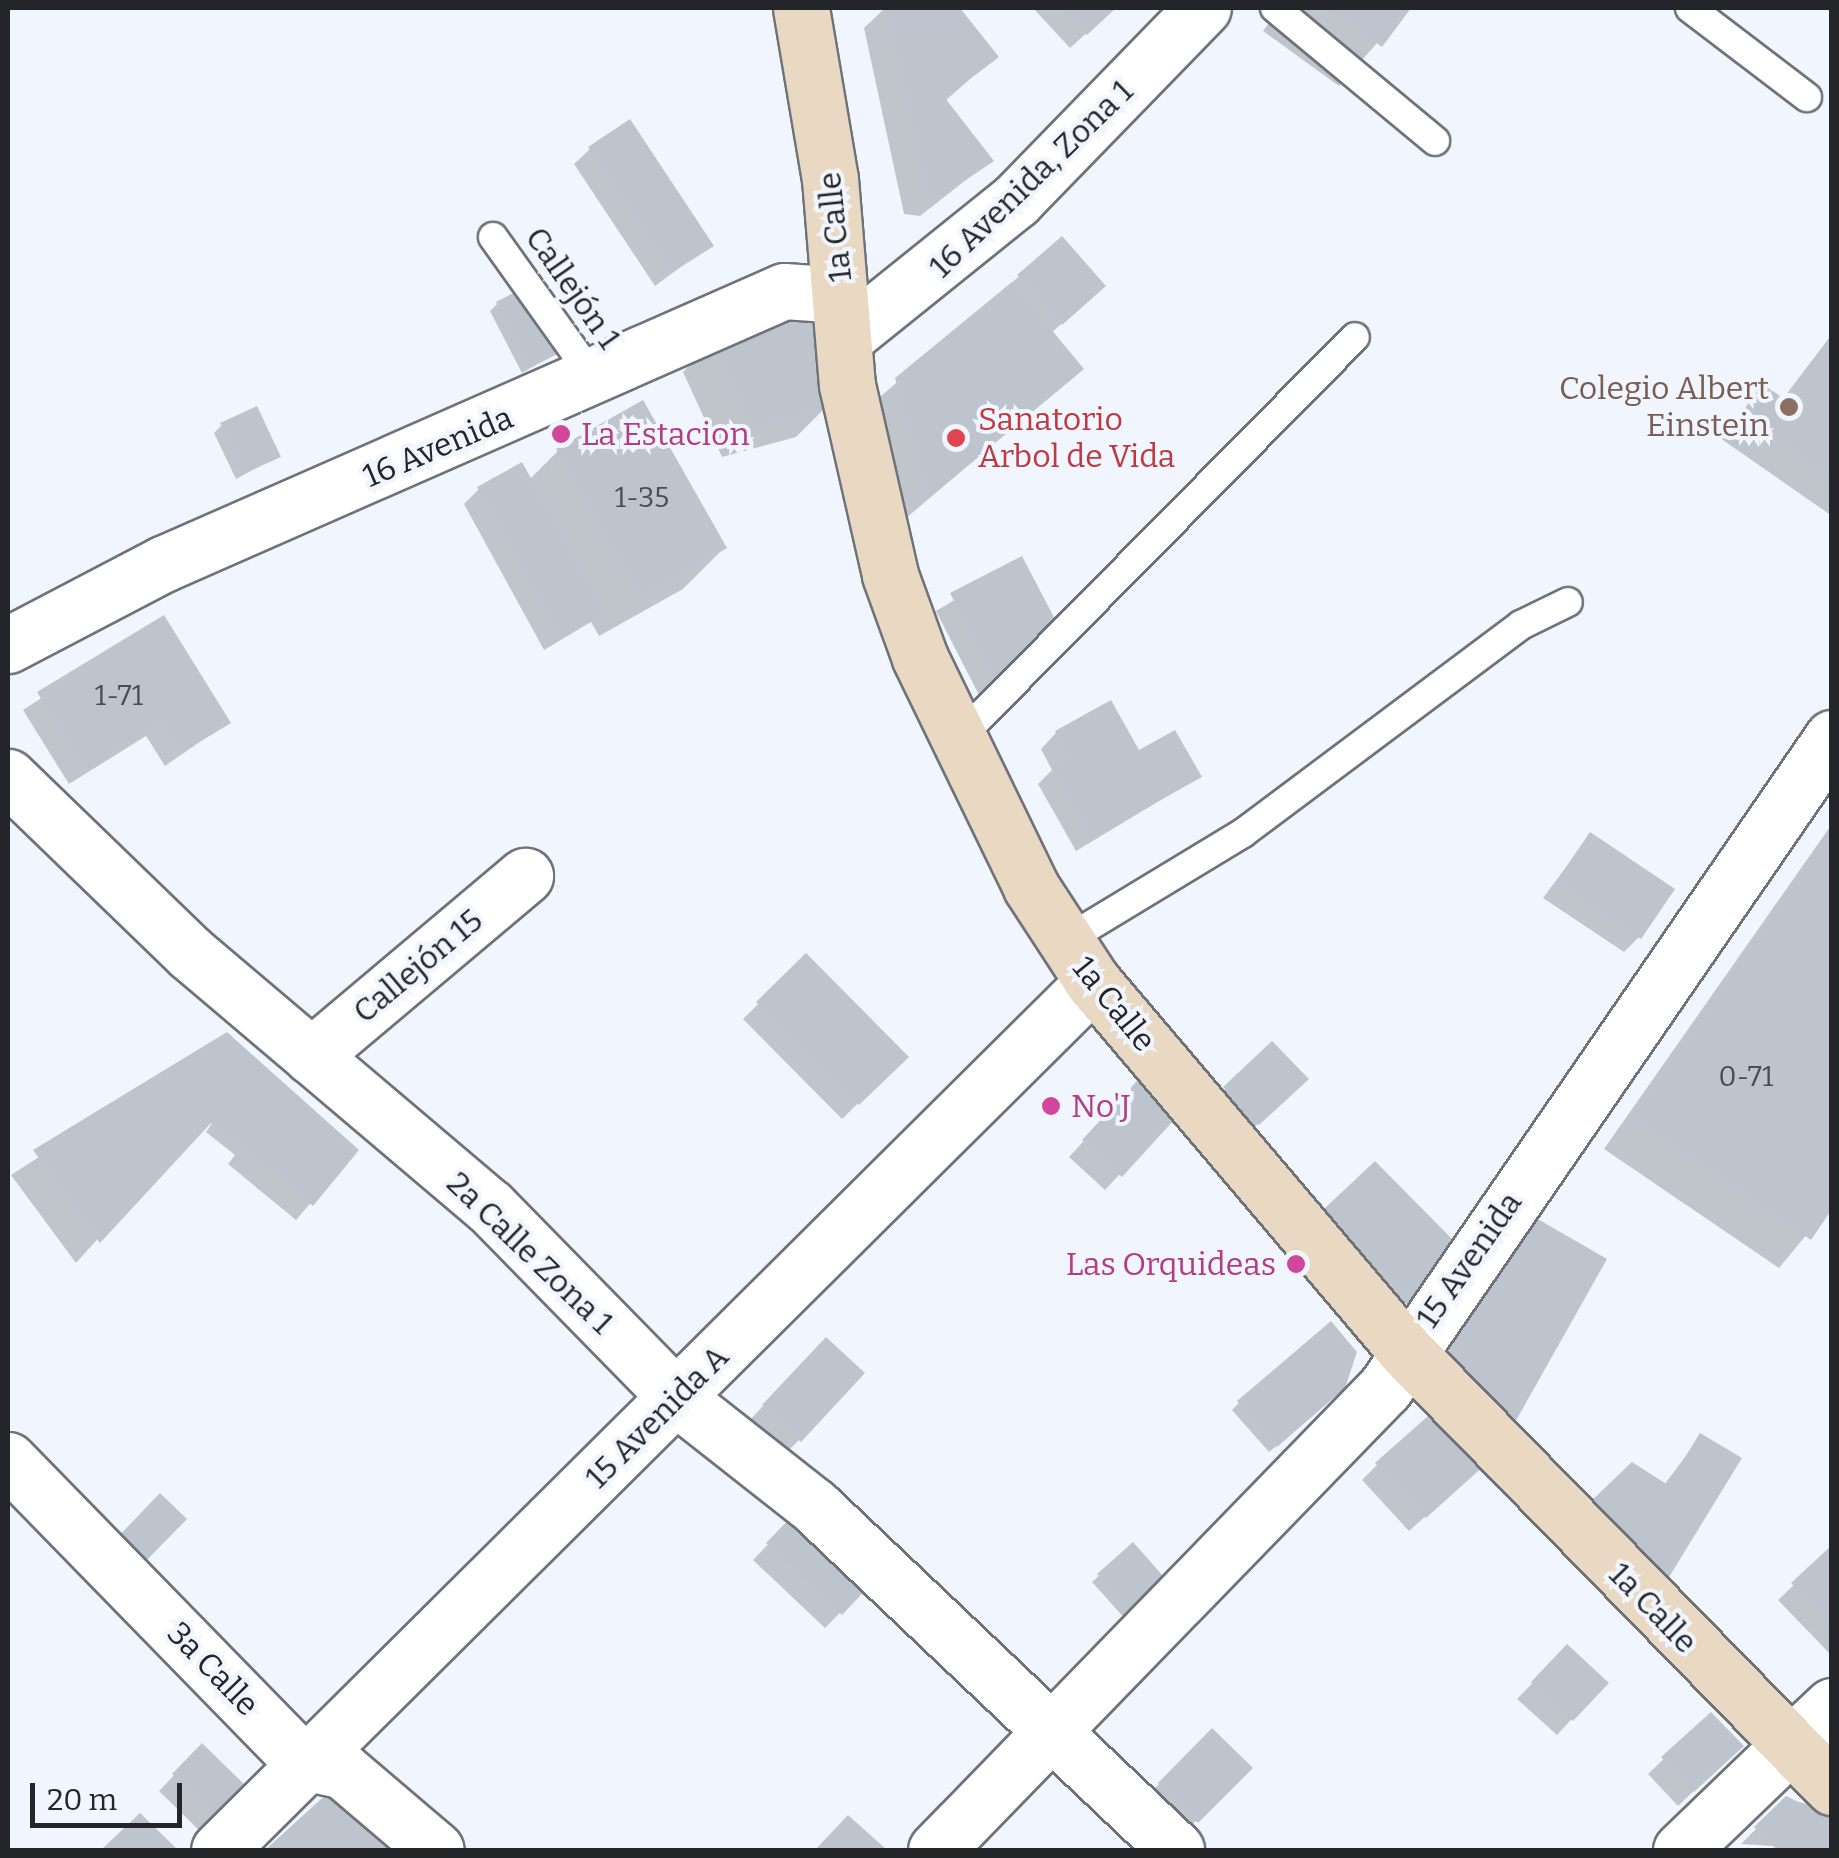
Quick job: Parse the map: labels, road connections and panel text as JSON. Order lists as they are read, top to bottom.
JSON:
{
  "streets": {
    "main road": ["1a Calle"],
    "street": [
      "16 Avenida, Zona 1",
      "16 Avenida",
      "Callejón 15",
      "2a Calle Zona 1",
      "15 Avenida",
      "15 Avenida A",
      "3a Calle"
    ],
    "lane": ["Callejón 1"]
  },
  "crossings": [
    ["16 Avenida, Zona 1", "1a Calle"],
    ["16 Avenida, Zona 1", "16 Avenida"],
    ["1a Calle", "16 Avenida"],
    ["1a Calle", "15 Avenida"],
    ["1a Calle", "15 Avenida A"],
    ["Callejón 1", "16 Avenida"],
    ["Callejón 15", "2a Calle Zona 1"],
    ["2a Calle Zona 1", "15 Avenida"],
    ["2a Calle Zona 1", "15 Avenida A"],
    ["15 Avenida A", "3a Calle"]
  ],
  "places": [
    "Colegio Albert Einstein",
    "La Estacion",
    "Sanatorio Arbol de Vida",
    "No'J",
    "Las Orquideas"
  ],
  "house_numbers": ["1-35", "1-71", "0-71"],
  "scale_bar": "20 m"
}
